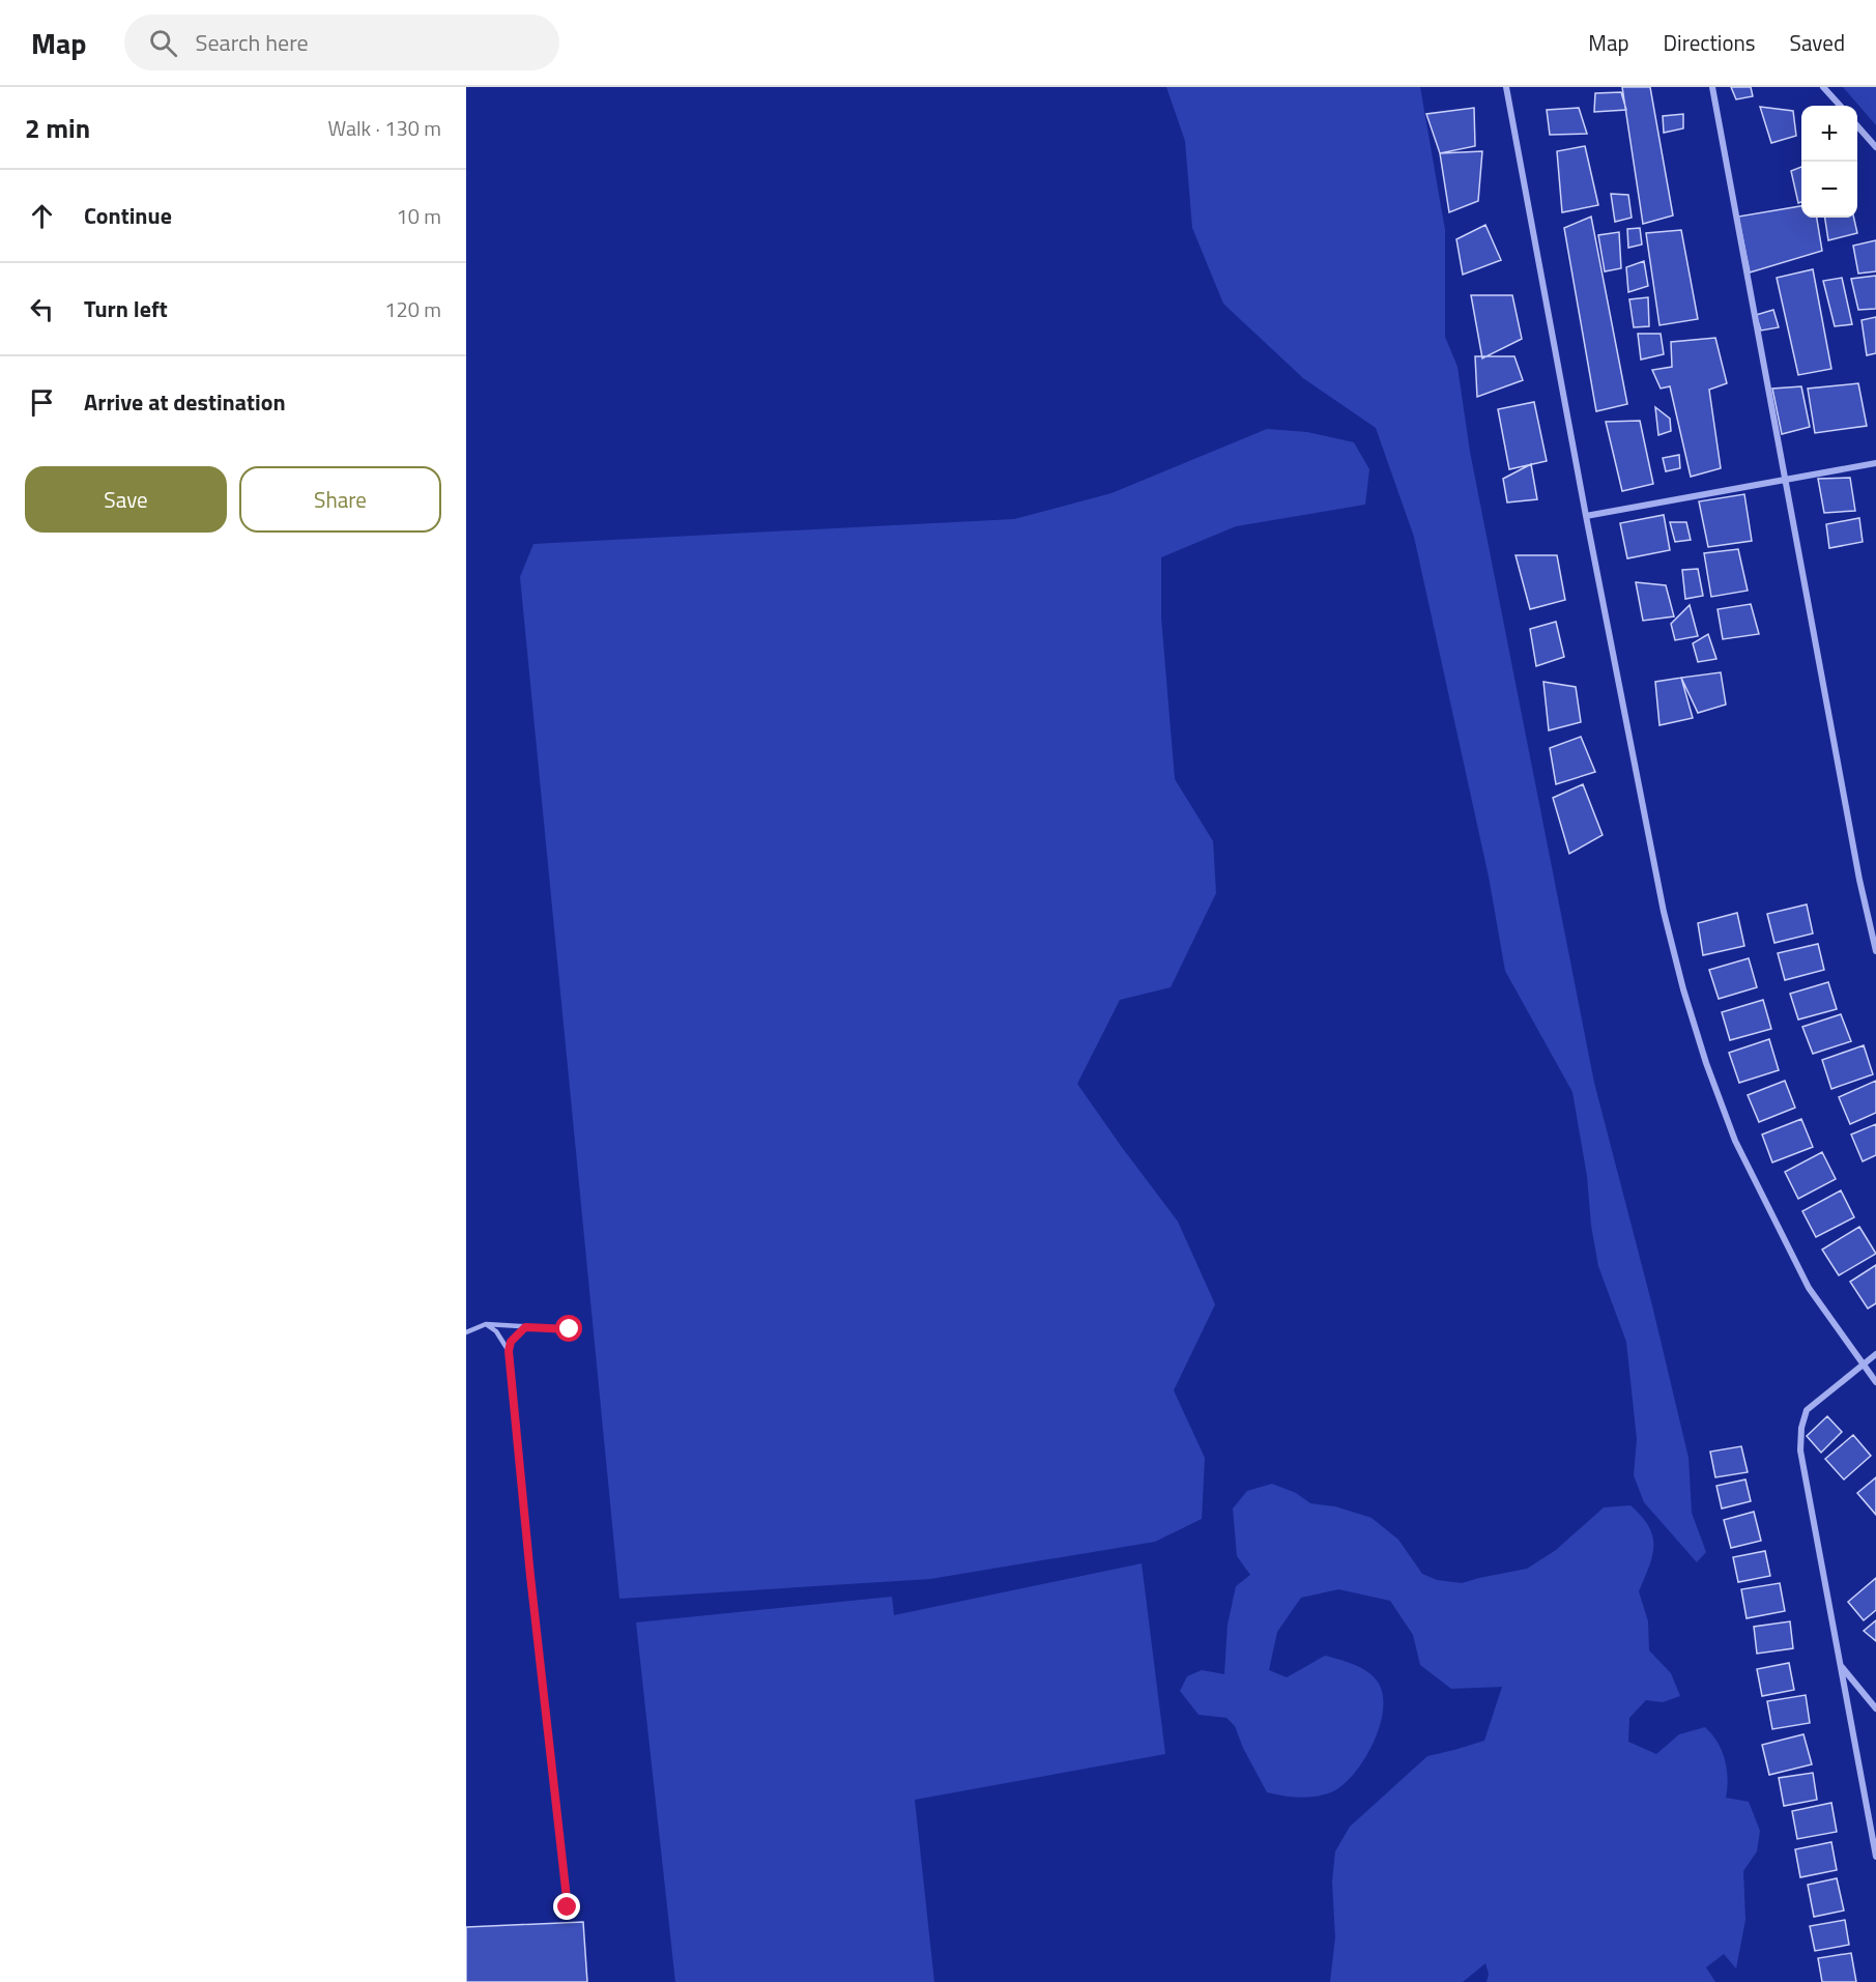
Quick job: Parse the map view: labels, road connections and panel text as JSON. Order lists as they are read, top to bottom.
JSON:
{
  "page": {
    "header": "Map",
    "search": "Search here",
    "nav": ["Map", "Directions", "Saved"],
    "heading": ["2 min", "Walk · 130 m"],
    "map_buttons": ["+", "−"],
    "list": [
      ["Continue", "10 m"],
      ["Turn left", "120 m"],
      "Arrive at destination"
    ],
    "buttons": ["Save", "Share"]
  }
}
